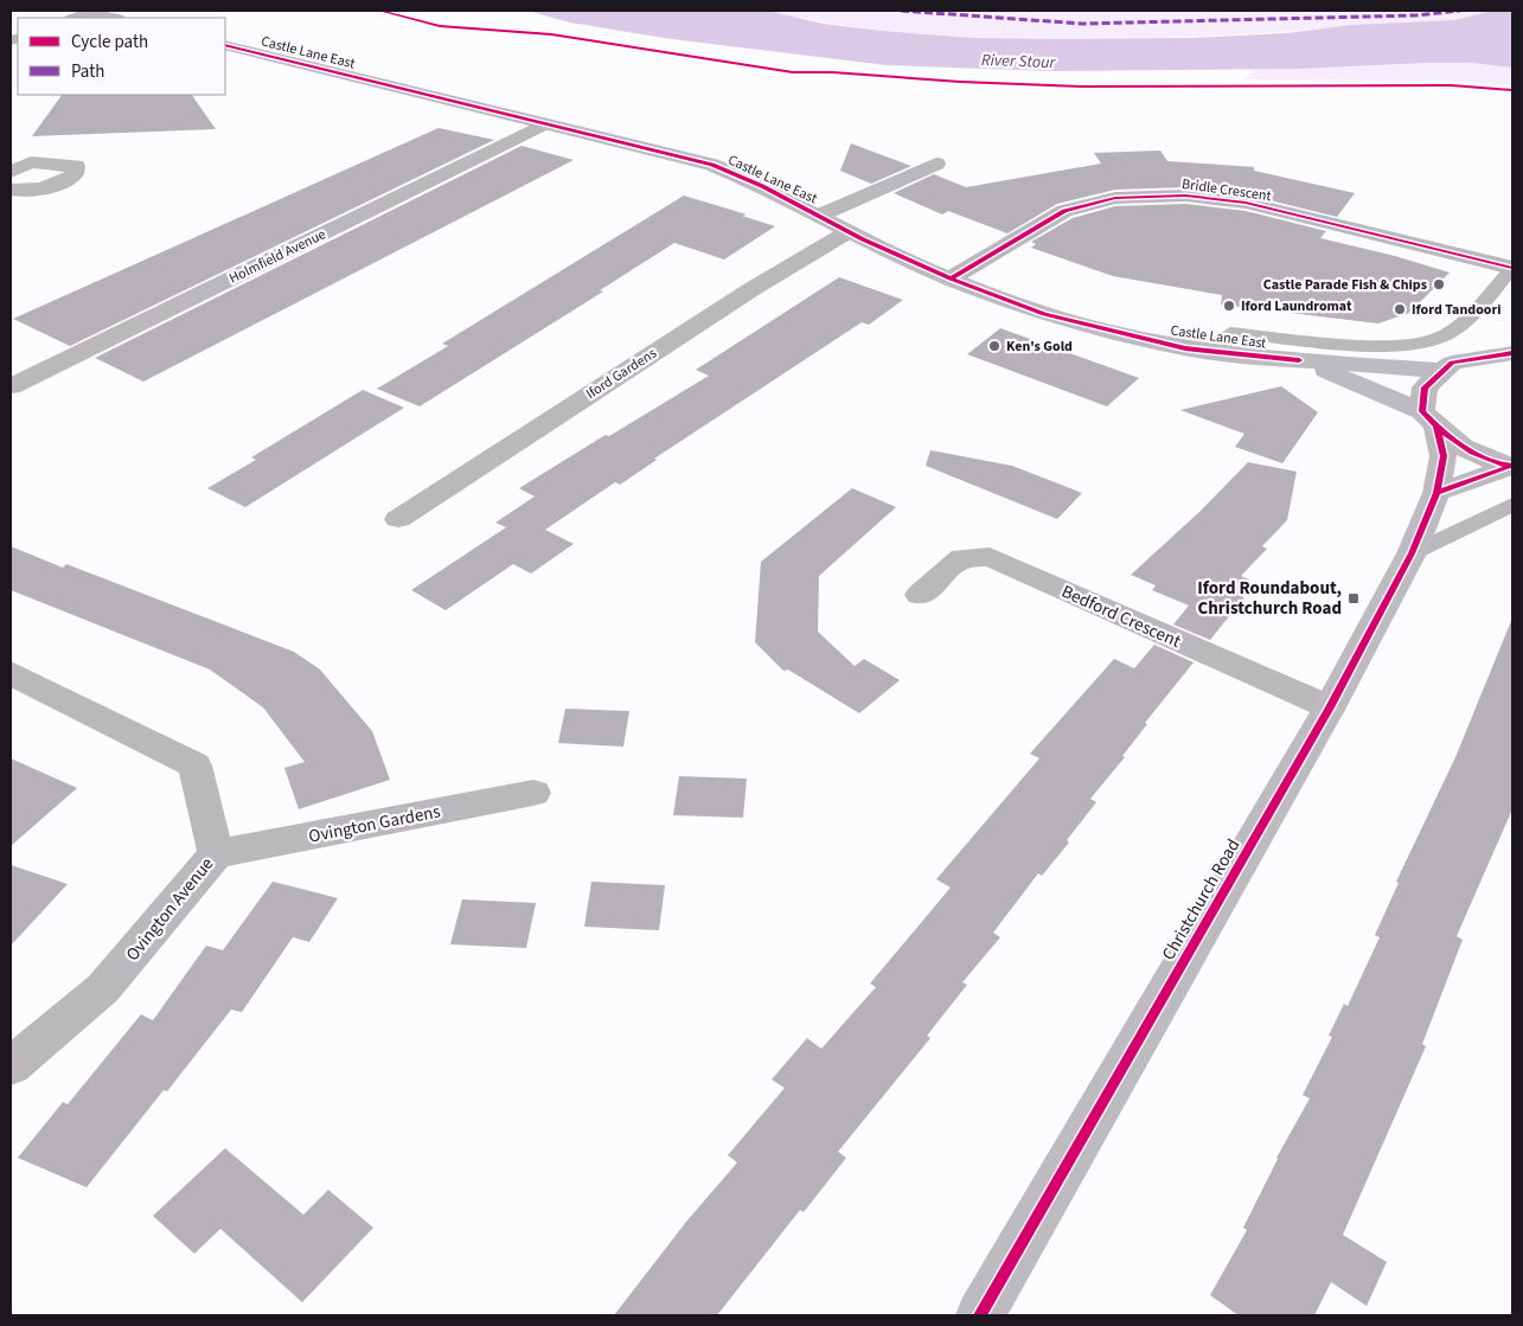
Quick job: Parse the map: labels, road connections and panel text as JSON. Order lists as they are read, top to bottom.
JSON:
{
  "streets": {
    "main road": ["Castle Lane East", "Christchurch Road"],
    "street": [
      "Bridle Crescent",
      "Holmfield Avenue",
      "Iford Gardens",
      "Bedford Crescent",
      "Ovington Gardens",
      "Ovington Avenue"
    ]
  },
  "crossings": [
    ["Castle Lane East", "Bridle Crescent"],
    ["Castle Lane East", "Holmfield Avenue"],
    ["Castle Lane East", "Iford Gardens"],
    ["Castle Lane East", "Christchurch Road"],
    ["Bedford Crescent", "Christchurch Road"],
    ["Ovington Gardens", "Ovington Avenue"]
  ],
  "water": ["River Stour"],
  "places": {
    "other": [
      "Castle Parade Fish & Chips",
      "Iford Laundromat",
      "Iford Tandoori",
      "Ken's Gold"
    ],
    "transit": ["Iford Roundabout, Christchurch Road"]
  },
  "legend": ["Cycle path", "Path"]
}
